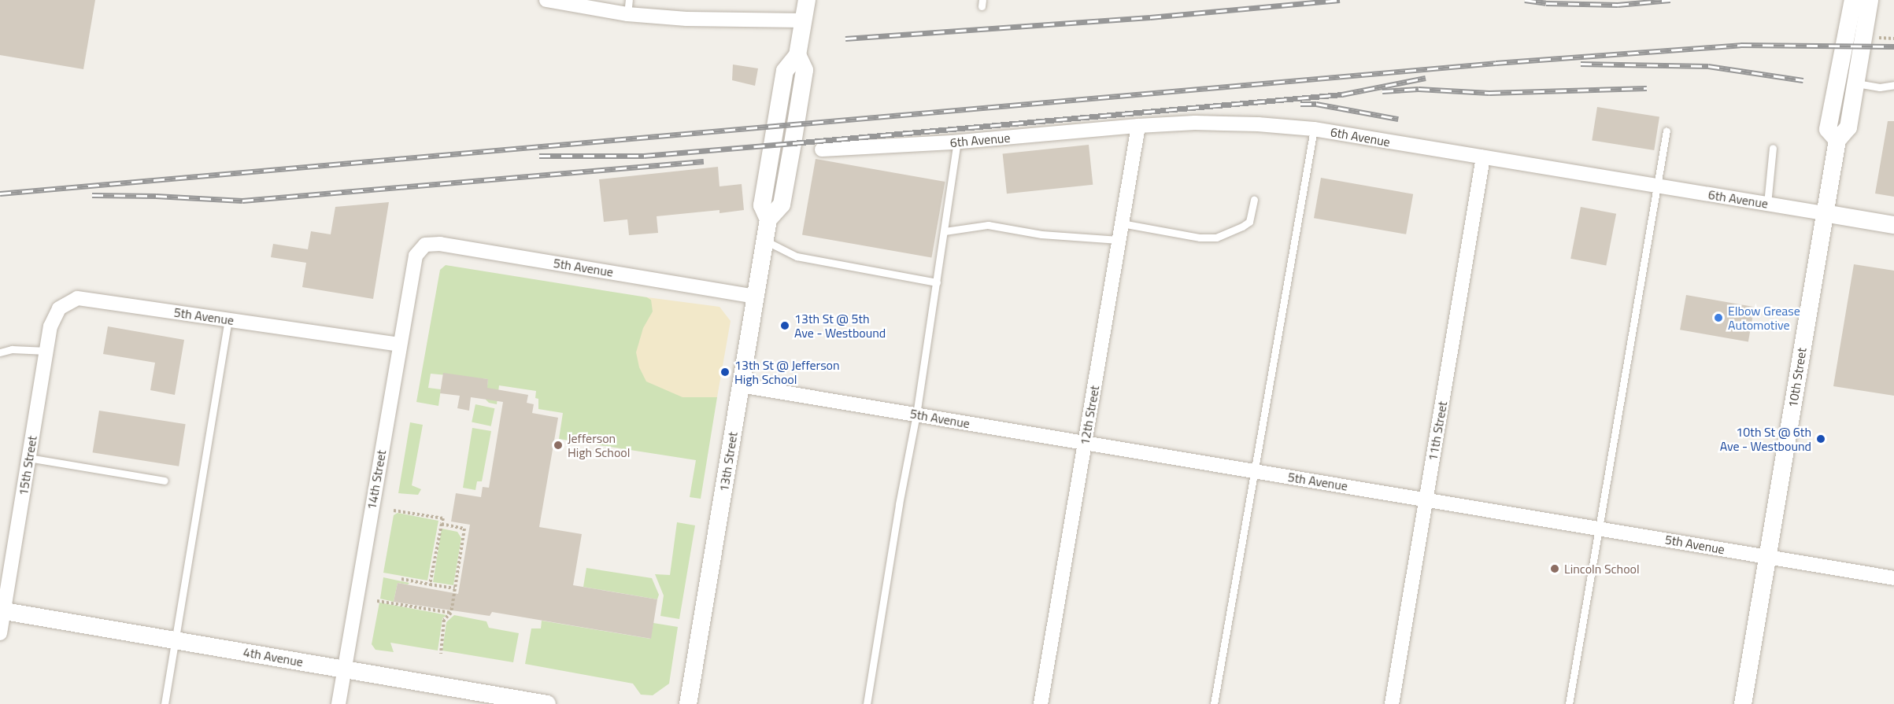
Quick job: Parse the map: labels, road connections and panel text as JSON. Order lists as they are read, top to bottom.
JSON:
{
  "streets": {
    "street": [
      "6th Avenue",
      "5th Avenue",
      "10th Street",
      "12th Street",
      "11th Street",
      "13th Street",
      "15th Street",
      "14th Street",
      "4th Avenue"
    ]
  },
  "crossings": [
    ["6th Avenue", "10th Street"],
    ["6th Avenue", "12th Street"],
    ["6th Avenue", "11th Street"],
    ["5th Avenue", "10th Street"],
    ["5th Avenue", "12th Street"],
    ["5th Avenue", "11th Street"],
    ["5th Avenue", "13th Street"],
    ["5th Avenue", "15th Street"],
    ["5th Avenue", "14th Street"],
    ["15th Street", "4th Avenue"],
    ["14th Street", "4th Avenue"]
  ],
  "places": [
    "Elbow Grease Automotive",
    "13th St @ 5th Ave - Westbound",
    "13th St @ Jefferson High School",
    "10th St @ 6th Ave - Westbound",
    "Jefferson High School",
    "Lincoln School"
  ]
}
